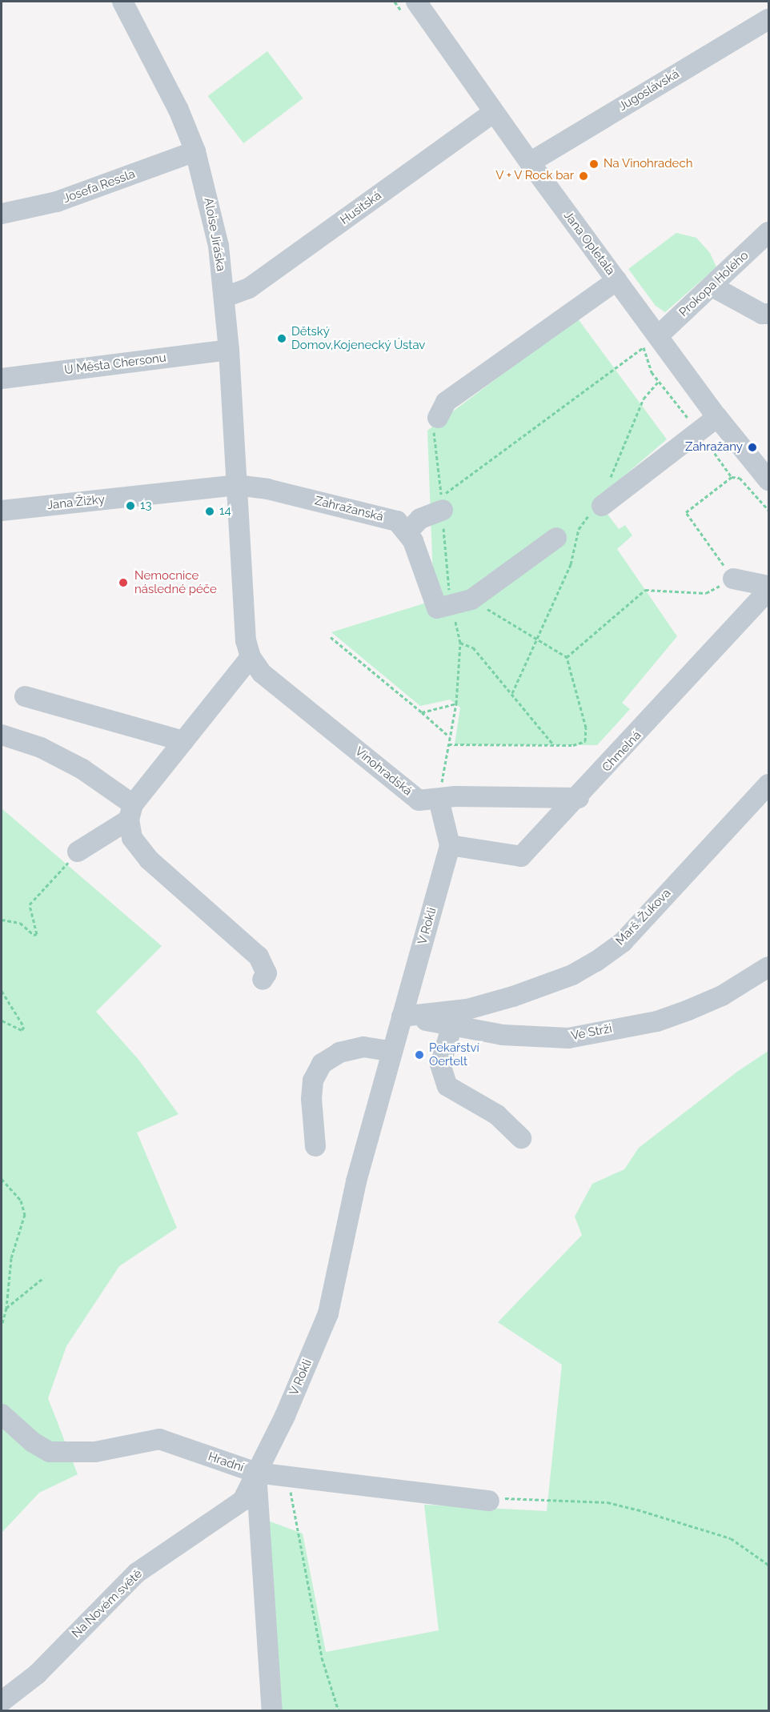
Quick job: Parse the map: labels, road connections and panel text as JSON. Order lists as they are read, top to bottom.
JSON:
{
  "streets": {
    "street": [
      "Jugoslávská",
      "Josefa Ressla",
      "Husitská",
      "Aloise Jiráska",
      "Jana Opletala",
      "Prokopa Holého",
      "U Města Chersonu",
      "Jana Žižky",
      "Zahražanská",
      "Chmelná",
      "Vinohradská",
      "Marš. Žukova",
      "V Rokli",
      "Ve Strži",
      "Hradní",
      "Na Novém světě"
    ]
  },
  "crossings": [
    ["Jugoslávská", "Jana Opletala"],
    ["Josefa Ressla", "Aloise Jiráska"],
    ["Husitská", "Aloise Jiráska"],
    ["Husitská", "Jana Opletala"],
    ["Aloise Jiráska", "U Města Chersonu"],
    ["Aloise Jiráska", "Jana Žižky"],
    ["Aloise Jiráska", "Zahražanská"],
    ["Aloise Jiráska", "Vinohradská"],
    ["Jana Opletala", "Prokopa Holého"],
    ["Jana Žižky", "Zahražanská"],
    ["Jana Žižky", "Vinohradská"],
    ["Zahražanská", "Vinohradská"],
    ["Chmelná", "Vinohradská"],
    ["Chmelná", "V Rokli"],
    ["Vinohradská", "V Rokli"],
    ["Marš. Žukova", "V Rokli"],
    ["Marš. Žukova", "Ve Strži"],
    ["V Rokli", "Ve Strži"],
    ["V Rokli", "Hradní"],
    ["V Rokli", "Na Novém světě"],
    ["Hradní", "Na Novém světě"]
  ],
  "places": [
    "Na Vinohradech",
    "V + V Rock bar",
    "Dětský Domov,Kojenecký Ústav",
    "Zahražany",
    "13",
    "14",
    "Nemocnice následné péče",
    "Pekařství Oertelt"
  ]
}
